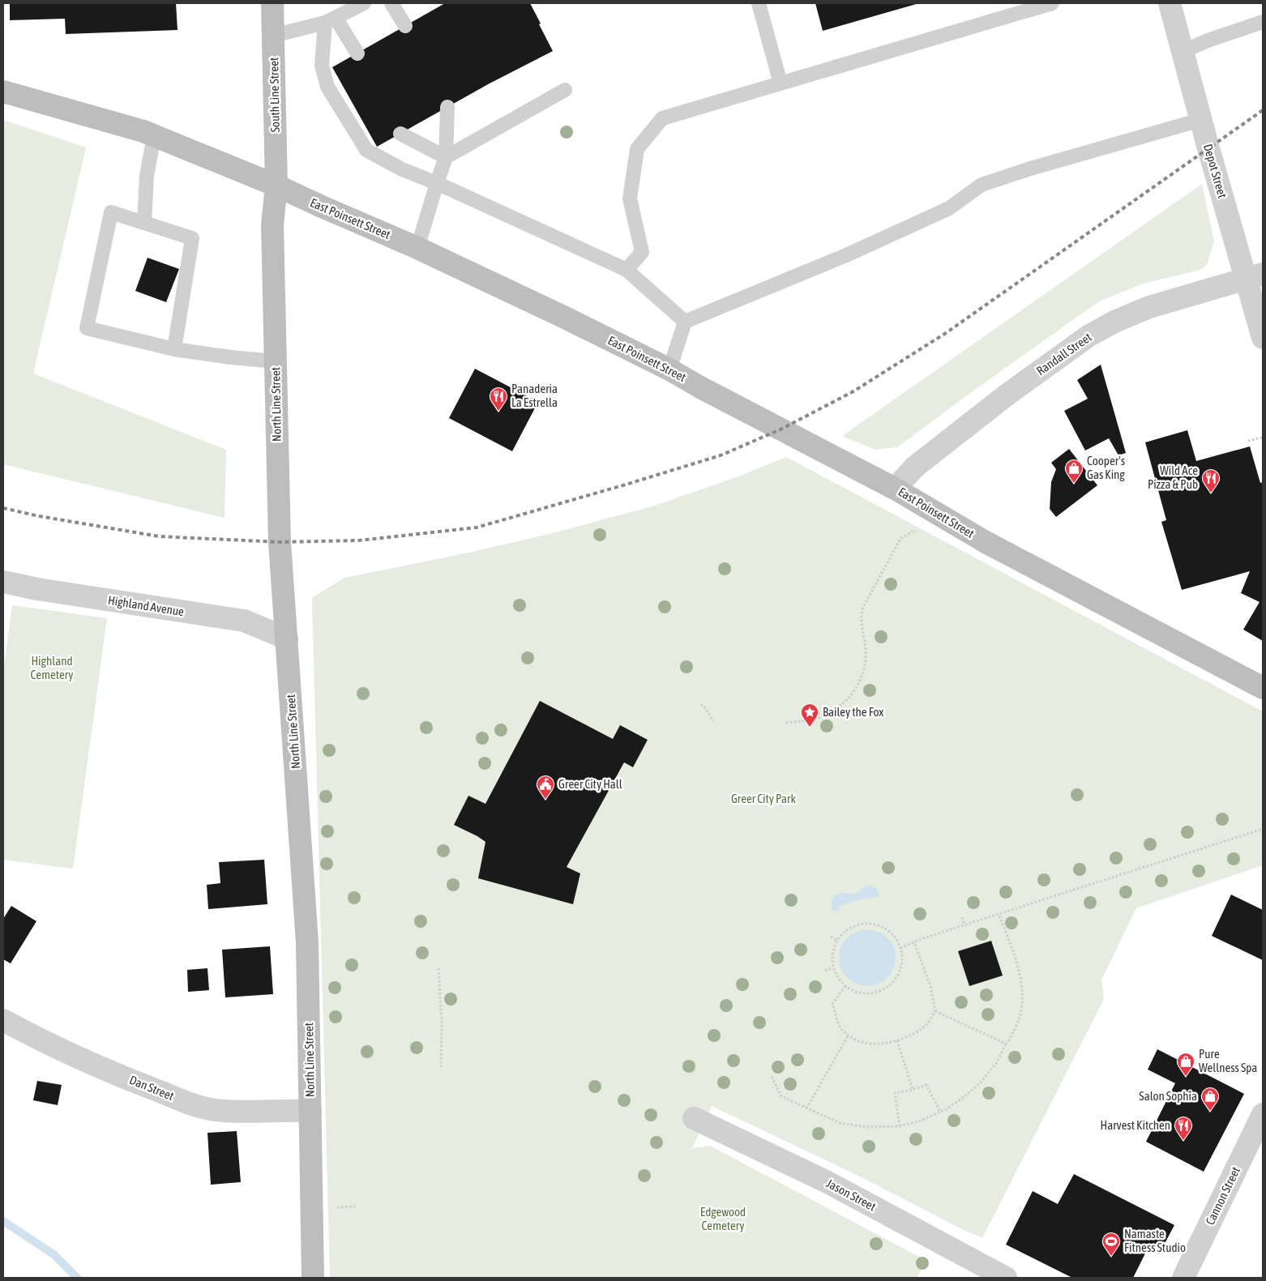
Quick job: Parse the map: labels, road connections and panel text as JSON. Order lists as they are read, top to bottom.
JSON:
{
  "streets": {
    "main road": ["South Line Street", "East Poinsett Street", "North Line Street"],
    "street": [
      "Depot Street",
      "Randall Street",
      "Highland Avenue",
      "Dan Street",
      "Jason Street",
      "Cannon Street"
    ]
  },
  "crossings": [
    ["South Line Street", "East Poinsett Street"],
    ["South Line Street", "North Line Street"],
    ["Depot Street", "Randall Street"],
    ["East Poinsett Street", "Randall Street"],
    ["East Poinsett Street", "North Line Street"],
    ["North Line Street", "Highland Avenue"],
    ["North Line Street", "Dan Street"]
  ],
  "parks": ["Highland Cemetery", "Greer City Park", "Edgewood Cemetery"],
  "places": {
    "restaurant": ["Panaderia La Estrella", "Wild Ace Pizza & Pub", "Harvest Kitchen"],
    "shop": ["Cooper's Gas King", "Pure Wellness Spa", "Salon Sophia"],
    "place": ["Bailey the Fox"],
    "public building": ["Greer City Hall"],
    "sports": ["Namaste Fitness Studio"]
  }
}
